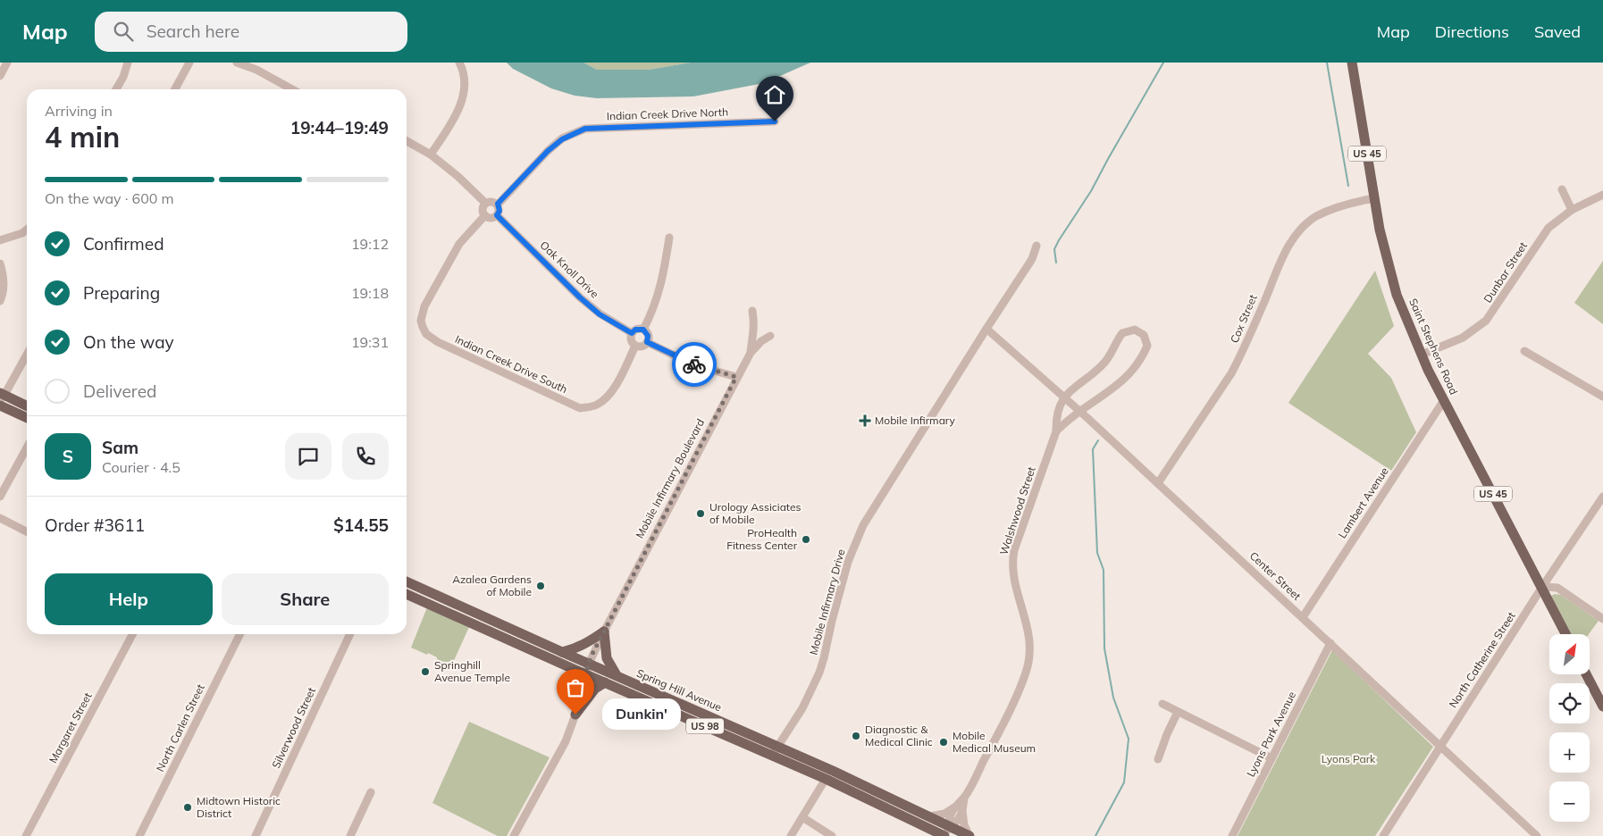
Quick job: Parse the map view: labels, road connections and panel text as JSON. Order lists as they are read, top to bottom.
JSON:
{
  "streets": {
    "main road": [
      "US 45",
      "Saint Stephens Road",
      "Spring Hill Avenue",
      "US 98"
    ],
    "street": [
      "Indian Creek Drive North",
      "Oak Knoll Drive",
      "Dunbar Street",
      "Cox Street",
      "Indian Creek Drive South",
      "Mobile Infirmary Boulevard",
      "Lambert Avenue",
      "Walshwood Street",
      "Center Street",
      "Mobile Infirmary Drive",
      "North Catherine Street",
      "Margaret Street",
      "North Carlen Street",
      "Silverwood Street",
      "Lyons Park Avenue"
    ]
  },
  "crossings": [
    ["Indian Creek Drive North", "Oak Knoll Drive"],
    ["Indian Creek Drive North", "Indian Creek Drive South"],
    ["Oak Knoll Drive", "Indian Creek Drive South"],
    ["Dunbar Street", "Saint Stephens Road"],
    ["Cox Street", "Saint Stephens Road"],
    ["Cox Street", "Center Street"],
    ["Saint Stephens Road", "Lambert Avenue"],
    ["Saint Stephens Road", "North Catherine Street"],
    ["Mobile Infirmary Boulevard", "Spring Hill Avenue"],
    ["Lambert Avenue", "Center Street"],
    ["Walshwood Street", "Center Street"],
    ["Walshwood Street", "Spring Hill Avenue"],
    ["Center Street", "Mobile Infirmary Drive"],
    ["Center Street", "North Catherine Street"],
    ["Center Street", "Lyons Park Avenue"],
    ["Mobile Infirmary Drive", "Spring Hill Avenue"]
  ],
  "parks": ["Lyons Park"],
  "places": {
    "health": ["Mobile Infirmary"],
    "other": [
      "Urology Assiciates of Mobile",
      "ProHealth Fitness Center",
      "Azalea Gardens of Mobile",
      "Springhill Avenue Temple",
      "Dunkin'",
      "Diagnostic & Medical Clinic",
      "Mobile Medical Museum",
      "Midtown Historic District"
    ]
  },
  "north": "top right",
  "page": {
    "header": "Map",
    "search": "Search here",
    "nav": ["Map", "Directions", "Saved"],
    "heading": ["4 min", "Arriving in", "19:44–19:49"],
    "panel": [
      "Sam",
      "Courier · 4.5",
      "Order #3611",
      "$14.55"
    ],
    "bar": "On the way · 600 m",
    "list": [
      ["Confirmed", "19:12"],
      ["Preparing", "19:18"],
      ["On the way", "19:31"],
      "Delivered"
    ],
    "round": "S",
    "buttons": ["Help", "Share"],
    "map_buttons": ["+", "−"],
    "bubble": "Dunkin'"
  }
}
